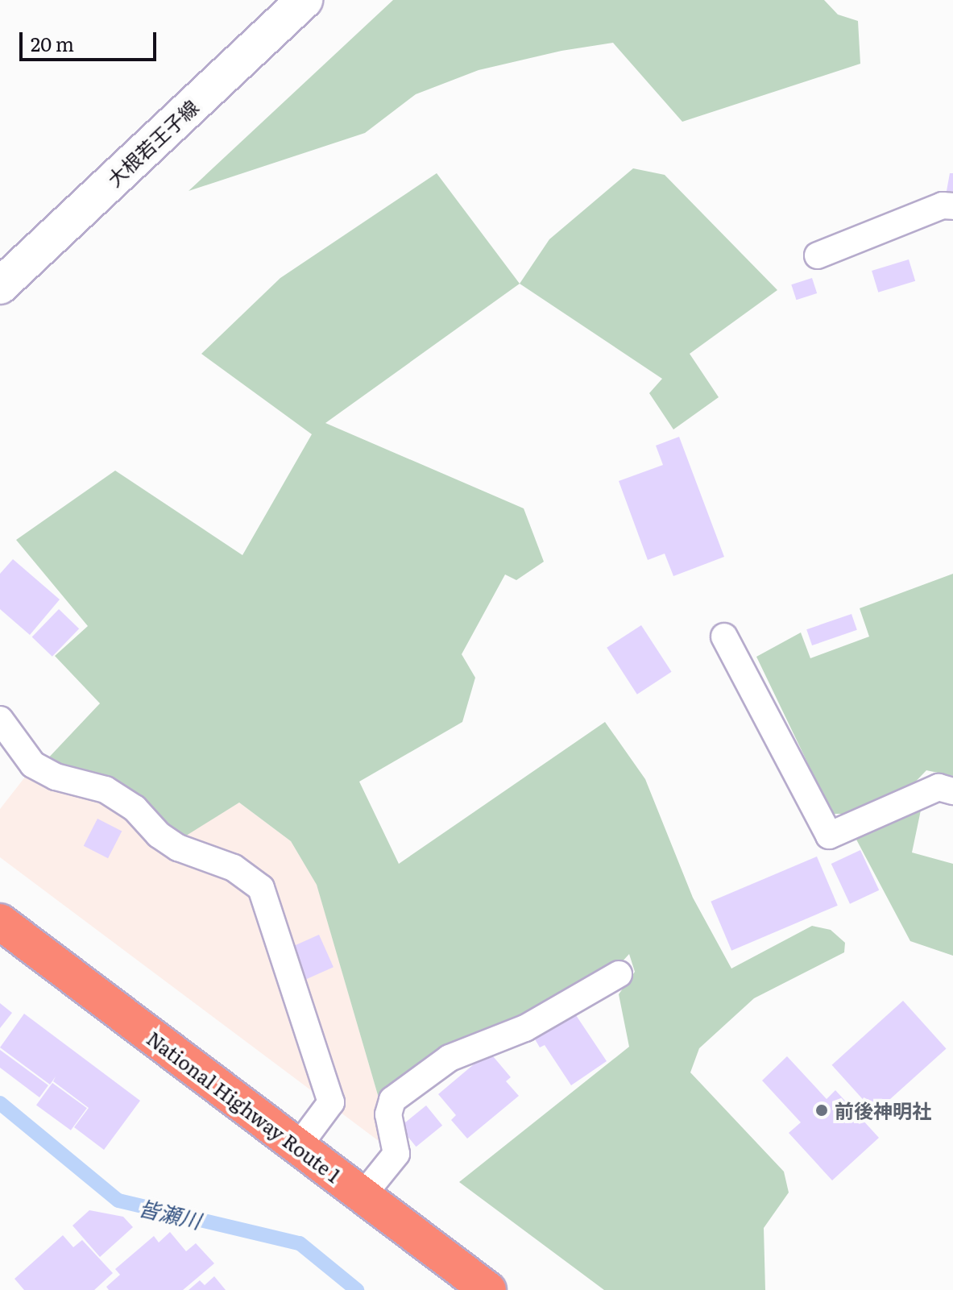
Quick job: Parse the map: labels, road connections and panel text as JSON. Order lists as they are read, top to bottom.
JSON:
{
  "streets": {
    "highway": ["National Highway Route 1"],
    "street": ["大根若王子線"]
  },
  "water": ["皆瀬川"],
  "places": ["前後神明社"],
  "scale_bar": "20 m"
}
